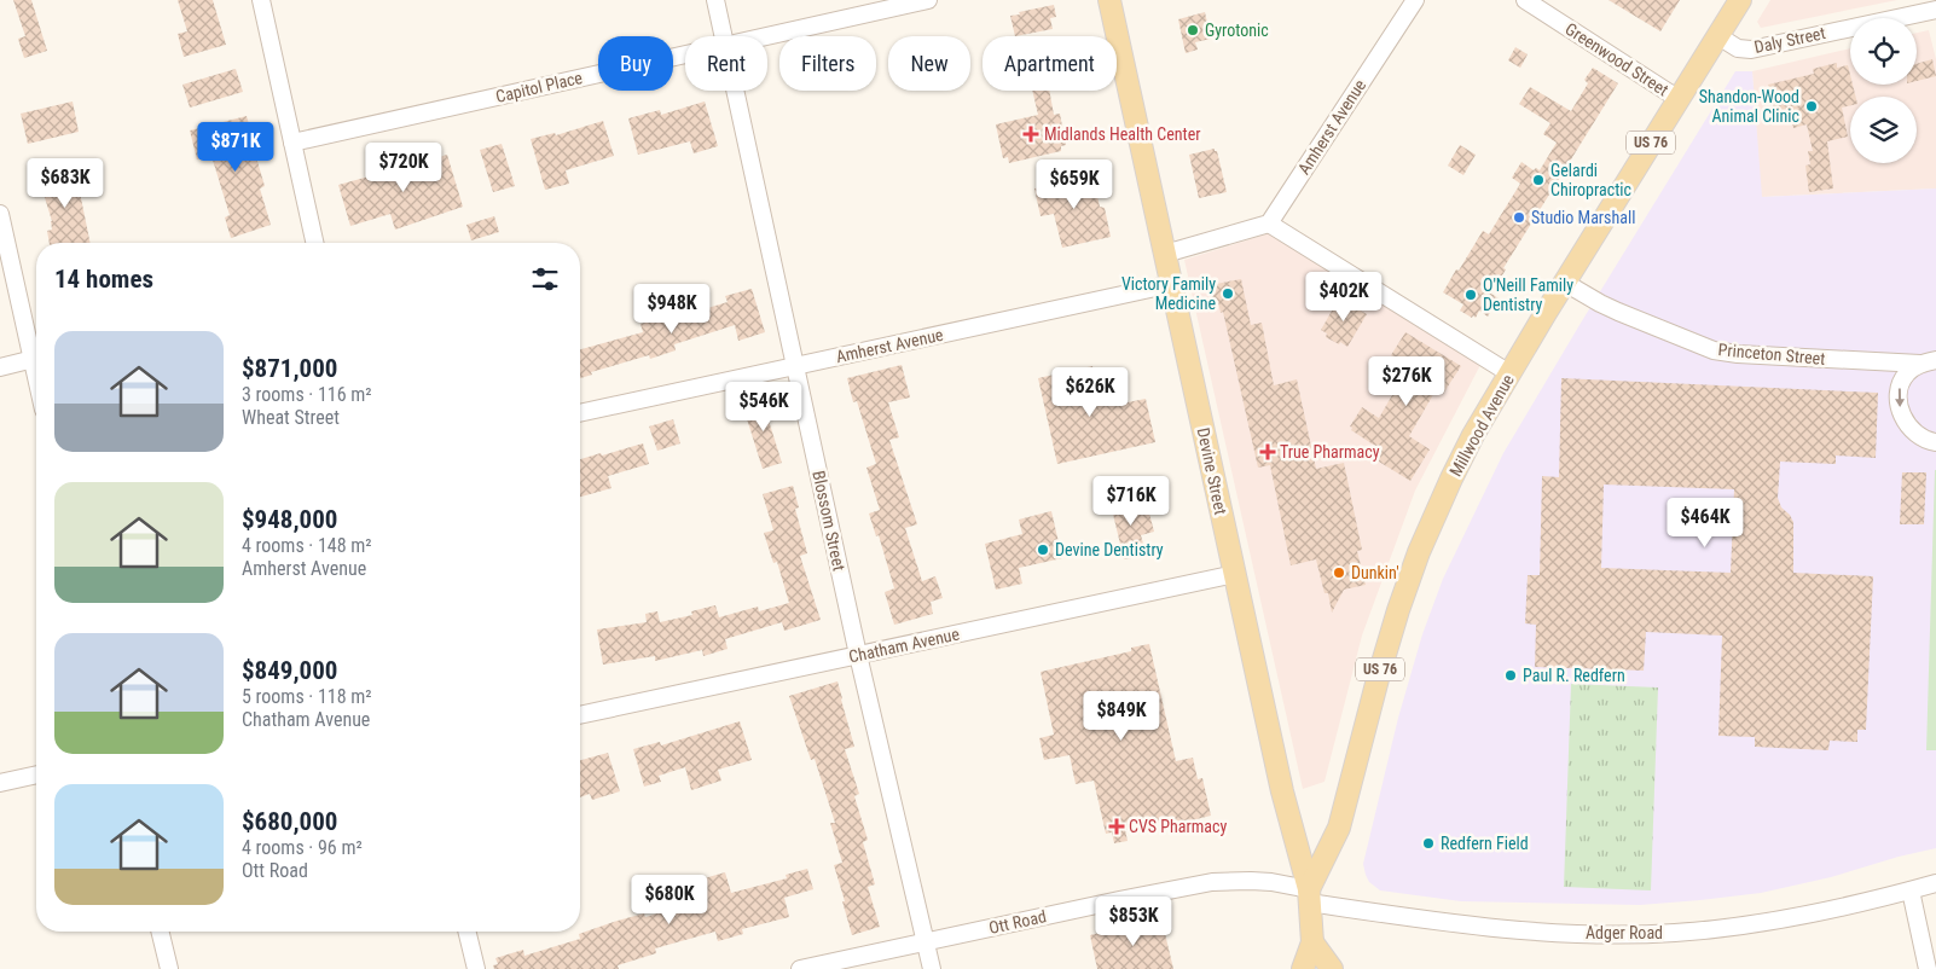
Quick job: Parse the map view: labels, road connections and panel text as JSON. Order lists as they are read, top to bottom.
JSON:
{
  "streets": {
    "main road": ["US 76", "Millwood Avenue", "Devine Street"],
    "street": [
      "Daly Street",
      "Greenwood Street",
      "Capitol Place",
      "Amherst Avenue",
      "Princeton Street",
      "Blossom Street",
      "Chatham Avenue",
      "Ott Road",
      "Adger Road"
    ]
  },
  "crossings": [
    ["Daly Street", "Millwood Avenue"],
    ["Greenwood Street", "Millwood Avenue"],
    ["Amherst Avenue", "Devine Street"],
    ["Amherst Avenue", "Blossom Street"],
    ["Princeton Street", "Millwood Avenue"],
    ["Millwood Avenue", "Devine Street"],
    ["Millwood Avenue", "Ott Road"],
    ["Millwood Avenue", "Adger Road"],
    ["Devine Street", "Chatham Avenue"],
    ["Devine Street", "Ott Road"],
    ["Devine Street", "Adger Road"],
    ["Blossom Street", "Chatham Avenue"],
    ["Blossom Street", "Ott Road"],
    ["Ott Road", "Adger Road"]
  ],
  "places": {
    "other": [
      "Gyrotonic",
      "Shandon-Wood Animal Clinic",
      "Gelardi Chiropractic",
      "Studio Marshall",
      "Victory Family Medicine",
      "O'Neill Family Dentistry",
      "Devine Dentistry",
      "Dunkin'",
      "Paul R. Redfern",
      "Redfern Field"
    ],
    "health": ["Midlands Health Center", "True Pharmacy", "CVS Pharmacy"]
  },
  "page": {
    "chip": [
      "Buy",
      "Rent",
      "Filters",
      "New",
      "Apartment"
    ],
    "price": [
      "$871K",
      "$720K",
      "$683K",
      "$659K",
      "$402K",
      "$948K",
      "$276K",
      "$626K",
      "$546K",
      "$716K",
      "$464K",
      "$849K",
      "$680K",
      "$853K"
    ],
    "heading": "14 homes",
    "list": [
      {
        "name": "$871,000",
        "note": "3 rooms · 116 m² · Wheat Street"
      },
      {
        "name": "$948,000",
        "note": "4 rooms · 148 m² · Amherst Avenue"
      },
      {
        "name": "$849,000",
        "note": "5 rooms · 118 m² · Chatham Avenue"
      },
      {
        "name": "$680,000",
        "note": "4 rooms · 96 m² · Ott Road"
      }
    ]
  }
}
